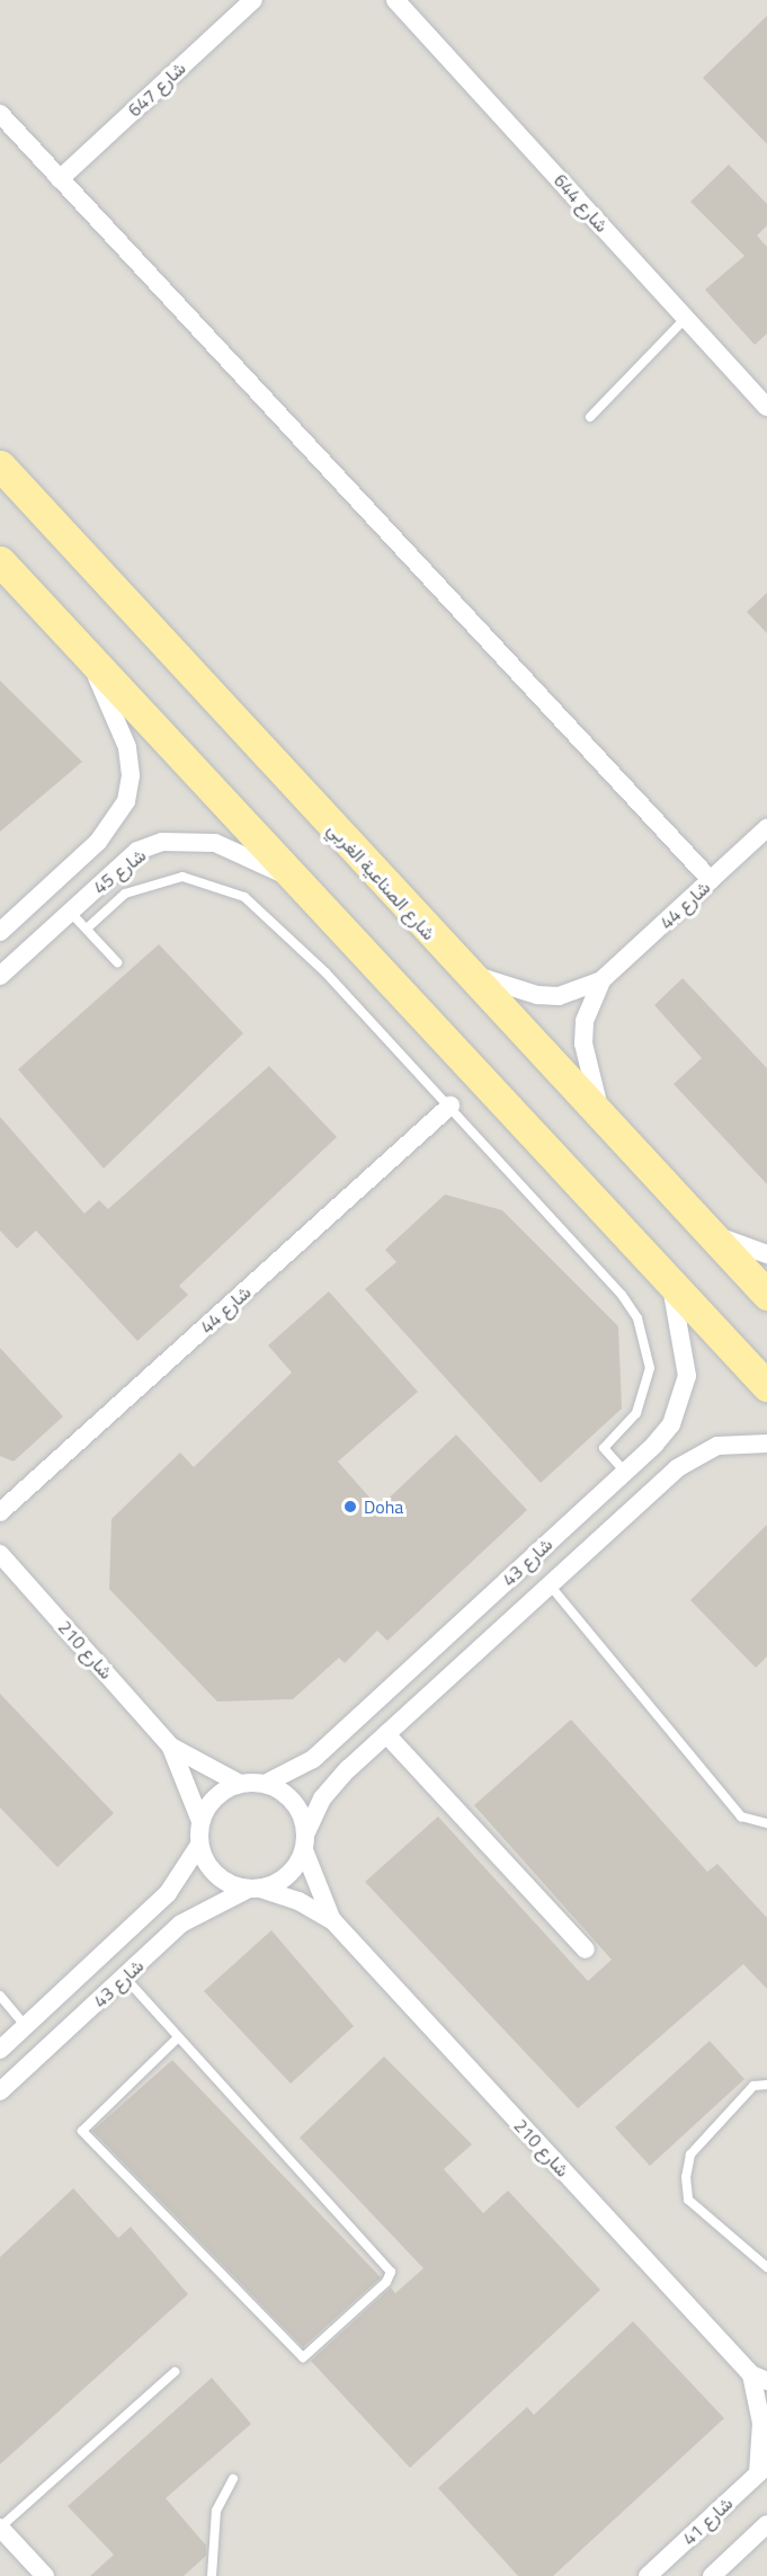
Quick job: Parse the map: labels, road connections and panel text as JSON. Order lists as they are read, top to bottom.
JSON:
{
  "streets": {
    "main road": ["شارع الصناعية الغربي"],
    "street": [
      "شارع 647",
      "شارع 644",
      "شارع 45",
      "شارع 44",
      "شارع 43",
      "شارع 210",
      "شارع 41"
    ]
  },
  "crossings": [
    ["شارع الصناعية الغربي", "شارع 44"],
    ["شارع 43", "شارع 210"],
    ["شارع 210", "شارع 41"]
  ],
  "places": ["Doha"]
}
